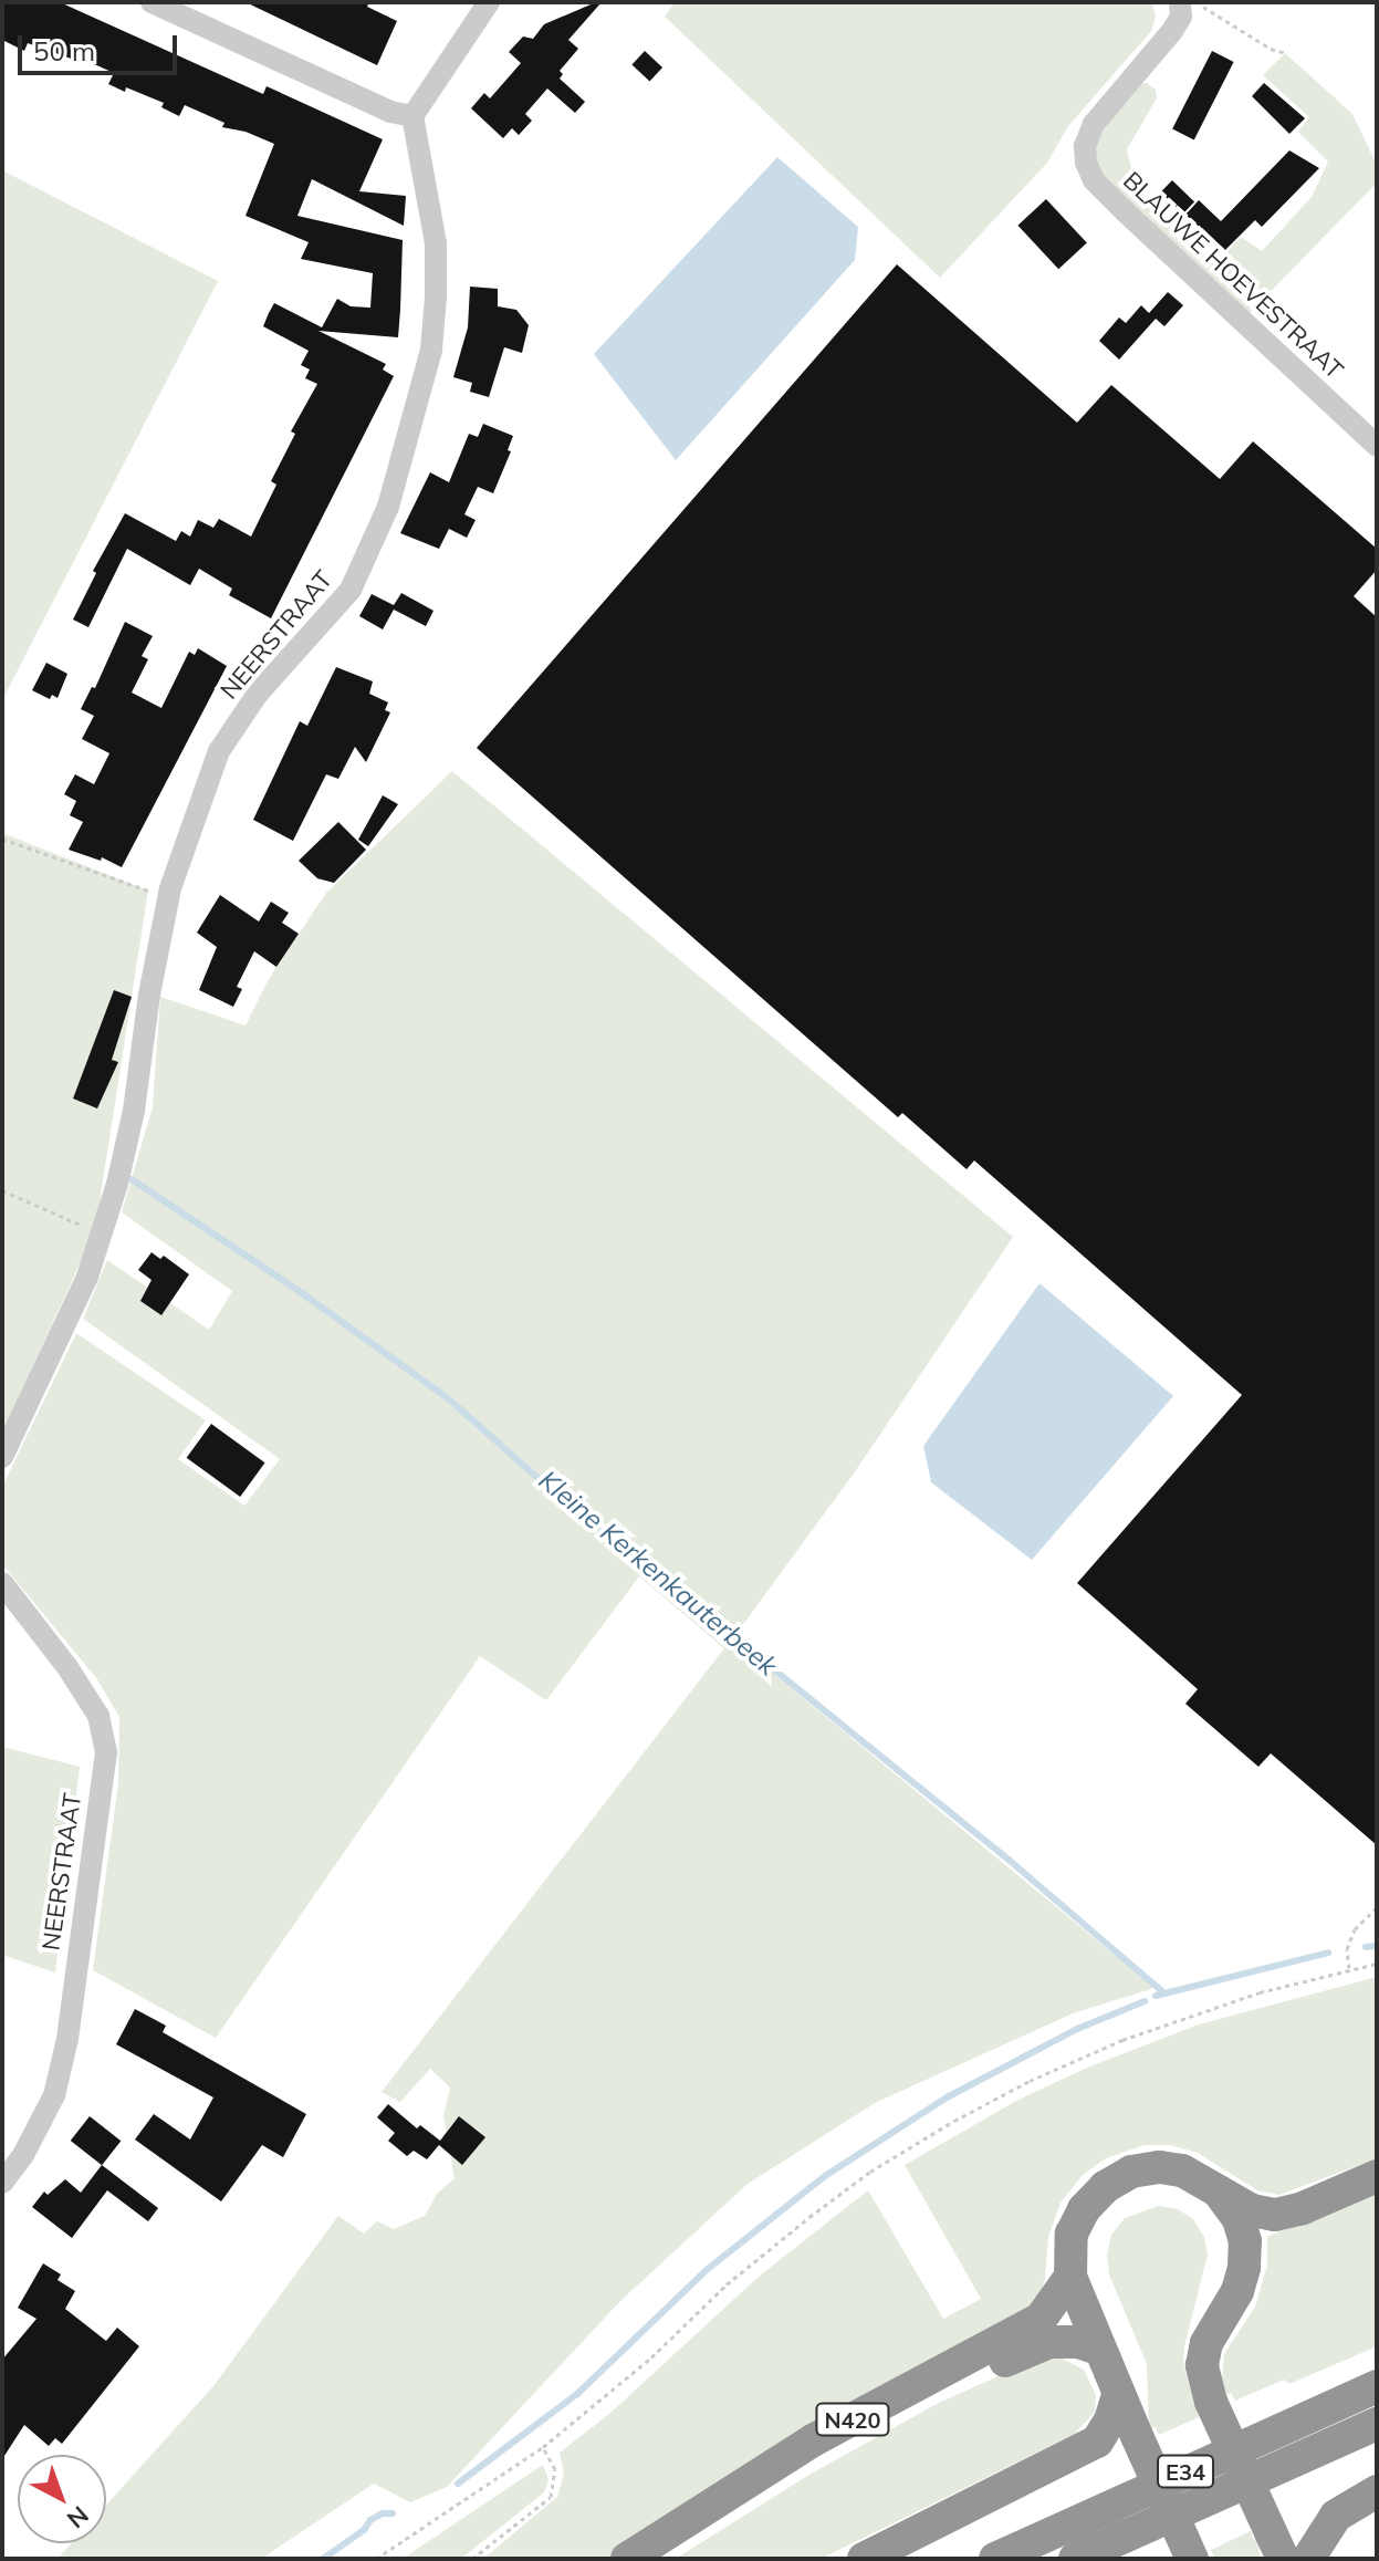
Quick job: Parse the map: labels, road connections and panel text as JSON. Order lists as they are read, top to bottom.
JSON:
{
  "streets": {
    "highway": ["N420", "E34"],
    "street": ["BLAUWE HOEVESTRAAT", "NEERSTRAAT"]
  },
  "water": ["Kleine Kerkenkauterbeek"],
  "scale_bar": "50 m",
  "north": "bottom right"
}
